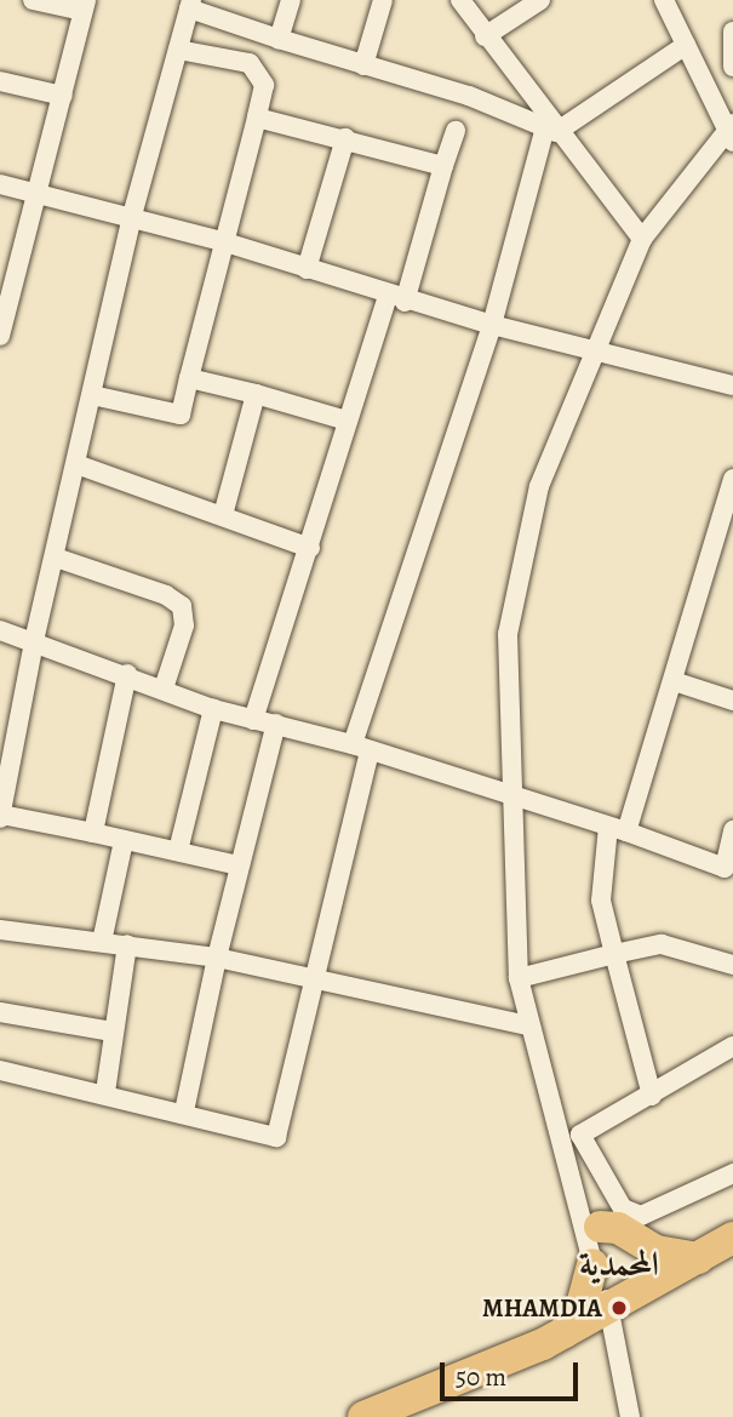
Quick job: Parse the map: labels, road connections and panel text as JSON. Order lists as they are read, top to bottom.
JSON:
{
  "districts": ["المحمدية"],
  "places": ["MHAMDIA"],
  "scale_bar": "50 m"
}
